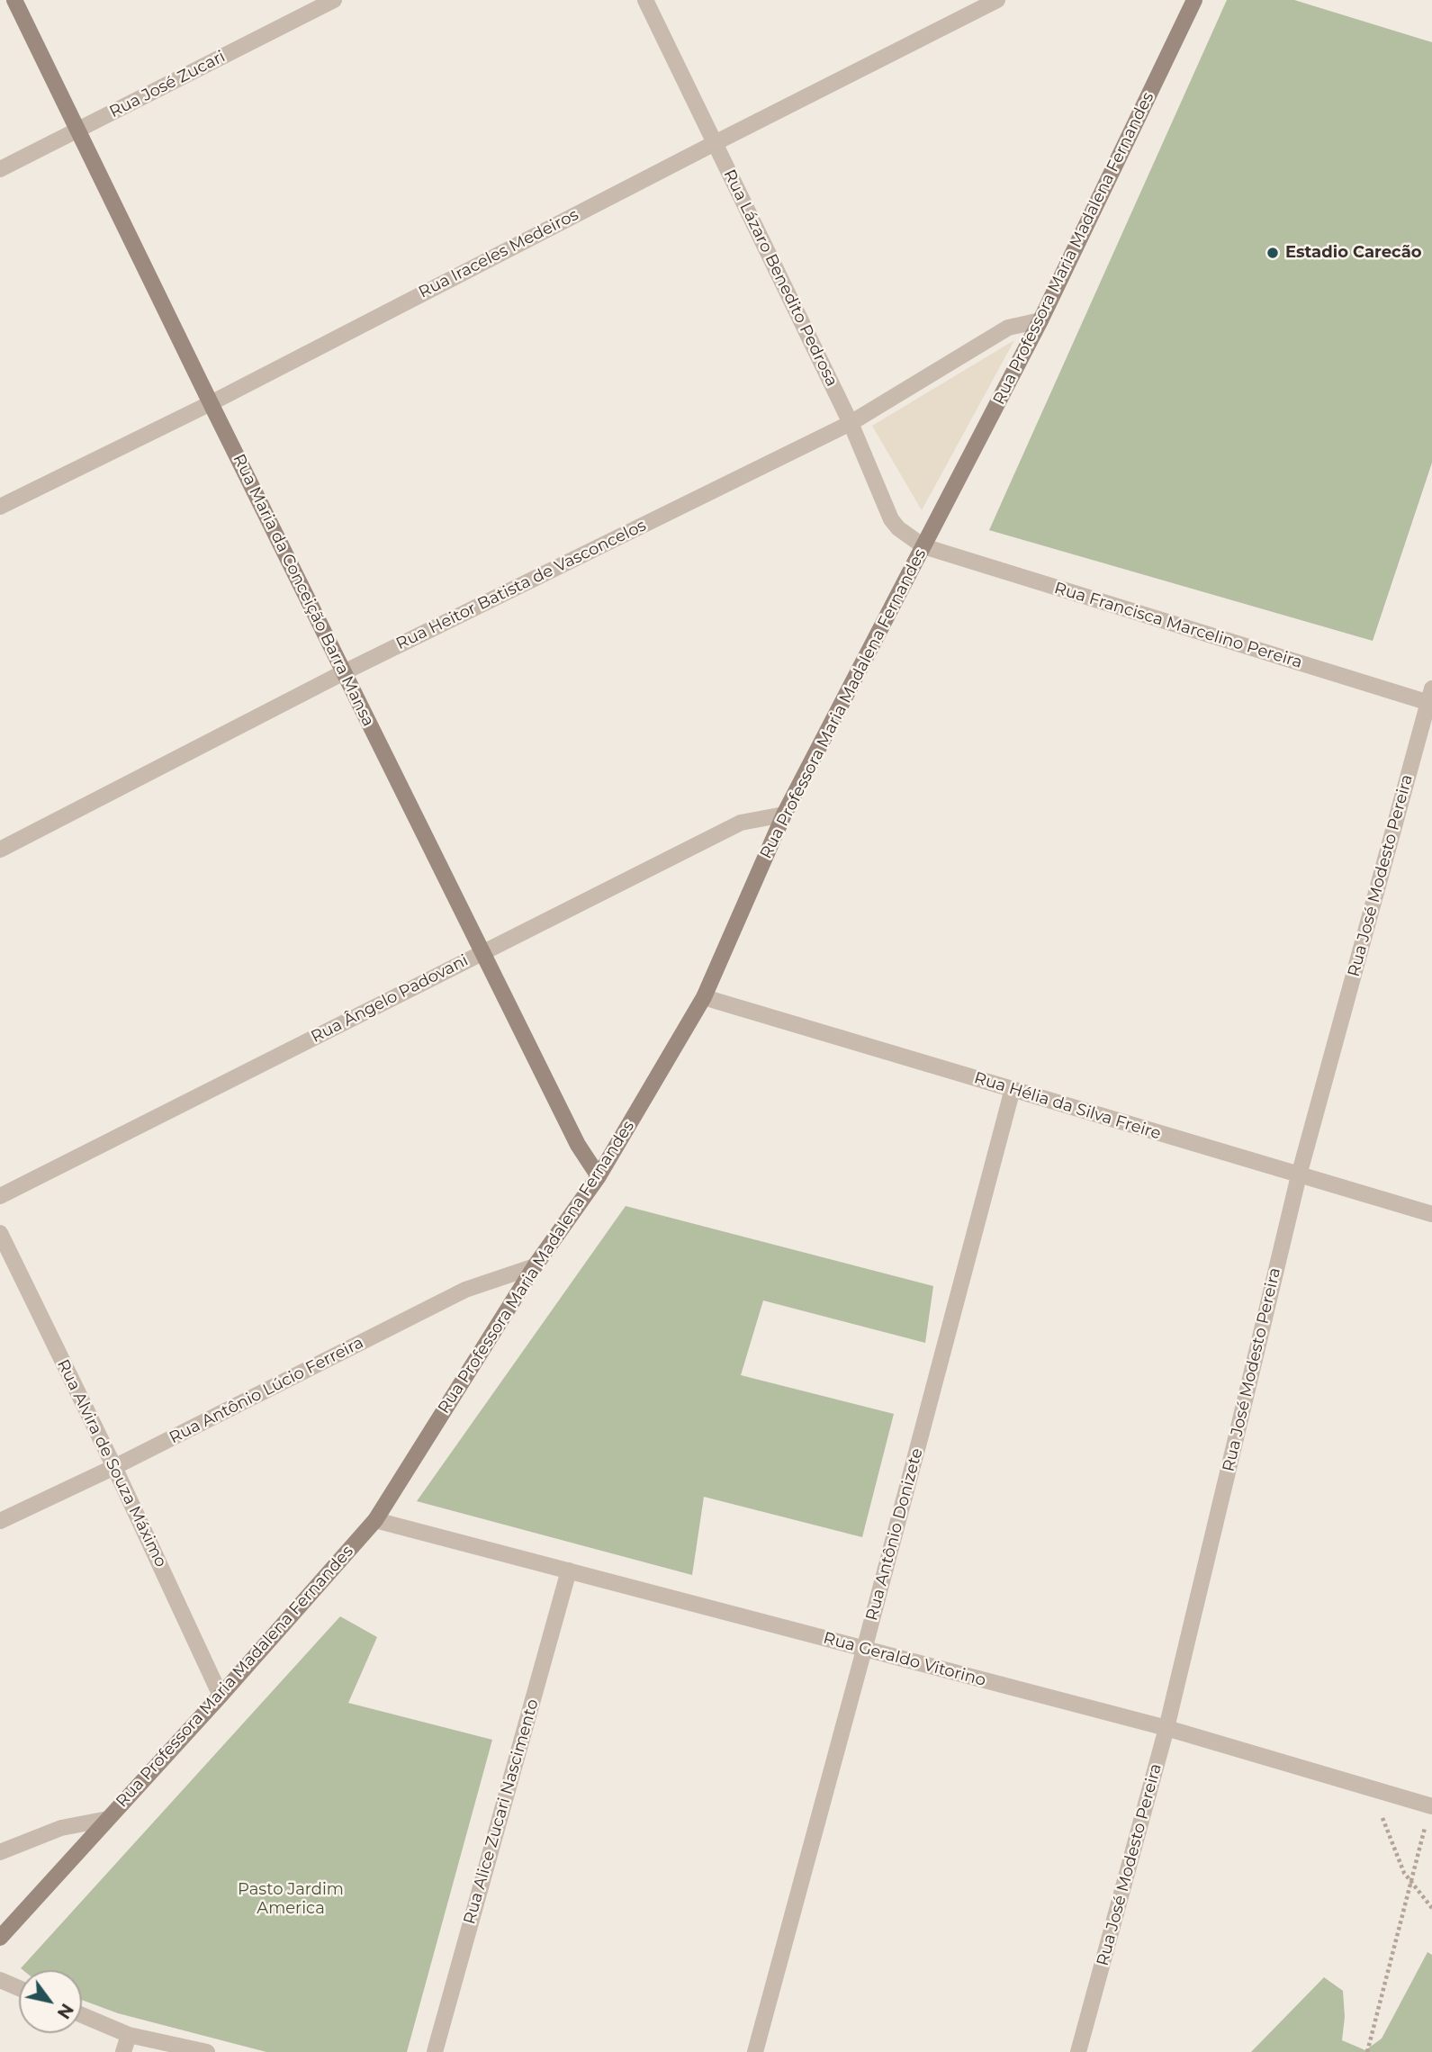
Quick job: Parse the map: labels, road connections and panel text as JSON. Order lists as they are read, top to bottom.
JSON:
{
  "streets": {
    "street": [
      "Rua José Zucari",
      "Rua Professora Maria Madalena Fernandes",
      "Rua Iraceles Medeiros",
      "Rua Lázaro Benedito Pedrosa",
      "Rua Heitor Batista de Vasconcelos",
      "Rua Maria da Conceição Barra Mansa",
      "Rua Francisca Marcelino Pereira",
      "Rua José Modesto Pereira",
      "Rua Ângelo Padovani",
      "Rua Hélia da Silva Freire",
      "Rua Antônio Lúcio Ferreira",
      "Rua Alvira de Souza Máximo",
      "Rua Antônio Donizete",
      "Rua Geraldo Vitorino",
      "Rua Alice Zucari Nascimento"
    ]
  },
  "crossings": [
    ["Rua José Zucari", "Rua Maria da Conceição Barra Mansa"],
    ["Rua Professora Maria Madalena Fernandes", "Rua Lázaro Benedito Pedrosa"],
    ["Rua Professora Maria Madalena Fernandes", "Rua Heitor Batista de Vasconcelos"],
    ["Rua Professora Maria Madalena Fernandes", "Rua Maria da Conceição Barra Mansa"],
    ["Rua Professora Maria Madalena Fernandes", "Rua Francisca Marcelino Pereira"],
    ["Rua Professora Maria Madalena Fernandes", "Rua Ângelo Padovani"],
    ["Rua Professora Maria Madalena Fernandes", "Rua Hélia da Silva Freire"],
    ["Rua Professora Maria Madalena Fernandes", "Rua Antônio Lúcio Ferreira"],
    ["Rua Professora Maria Madalena Fernandes", "Rua Alvira de Souza Máximo"],
    ["Rua Professora Maria Madalena Fernandes", "Rua Geraldo Vitorino"],
    ["Rua Iraceles Medeiros", "Rua Lázaro Benedito Pedrosa"],
    ["Rua Iraceles Medeiros", "Rua Maria da Conceição Barra Mansa"],
    ["Rua Lázaro Benedito Pedrosa", "Rua Heitor Batista de Vasconcelos"],
    ["Rua Lázaro Benedito Pedrosa", "Rua Francisca Marcelino Pereira"],
    ["Rua Heitor Batista de Vasconcelos", "Rua Maria da Conceição Barra Mansa"],
    ["Rua Maria da Conceição Barra Mansa", "Rua Ângelo Padovani"],
    ["Rua Francisca Marcelino Pereira", "Rua José Modesto Pereira"],
    ["Rua José Modesto Pereira", "Rua Hélia da Silva Freire"],
    ["Rua José Modesto Pereira", "Rua Geraldo Vitorino"],
    ["Rua Hélia da Silva Freire", "Rua Antônio Donizete"],
    ["Rua Antônio Lúcio Ferreira", "Rua Alvira de Souza Máximo"],
    ["Rua Antônio Donizete", "Rua Geraldo Vitorino"],
    ["Rua Geraldo Vitorino", "Rua Alice Zucari Nascimento"]
  ],
  "parks": ["Pasto Jardim America"],
  "places": ["Estadio Carecão"],
  "north": "bottom right"
}
